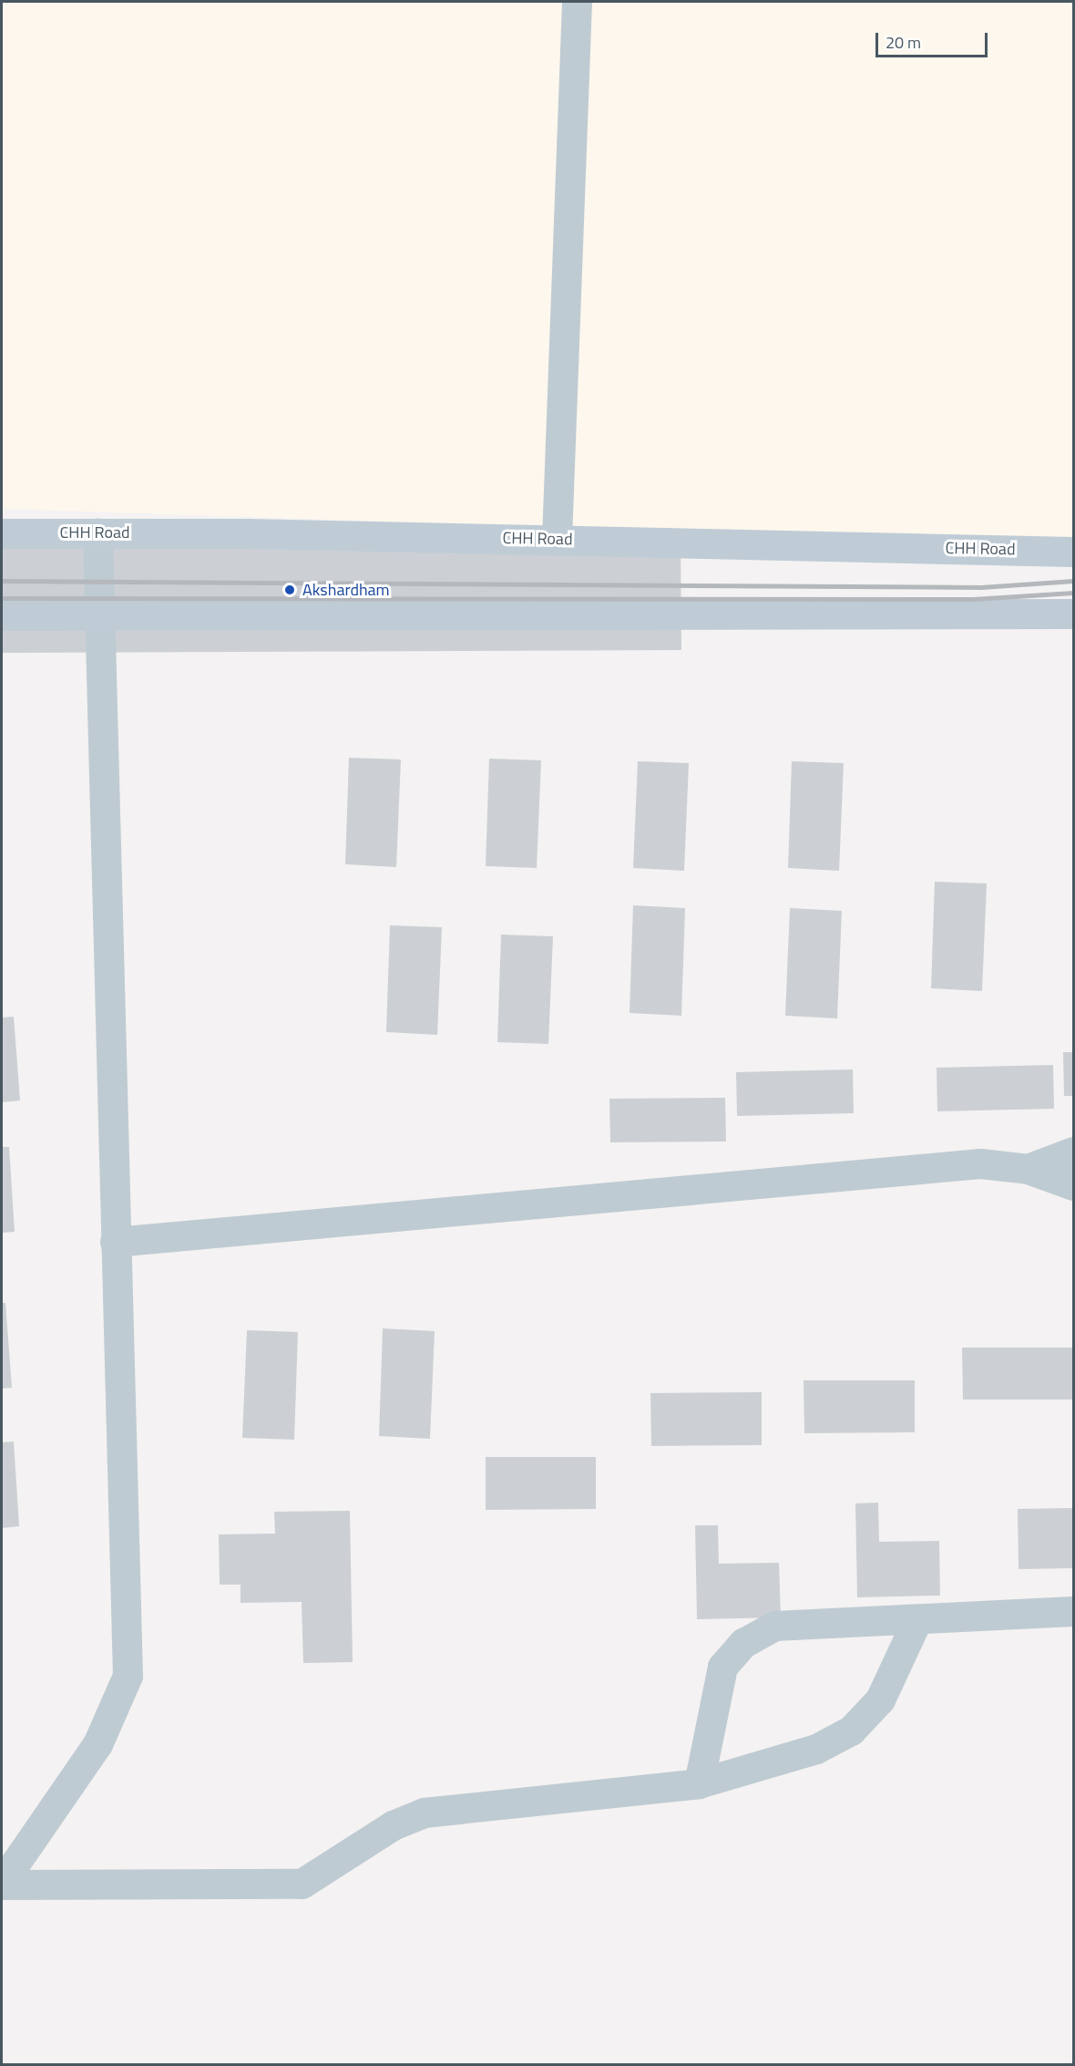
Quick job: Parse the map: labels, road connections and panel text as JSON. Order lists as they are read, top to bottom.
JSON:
{
  "streets": {
    "street": ["CHH Road"]
  },
  "places": ["Akshardham"],
  "scale_bar": "20 m"
}
